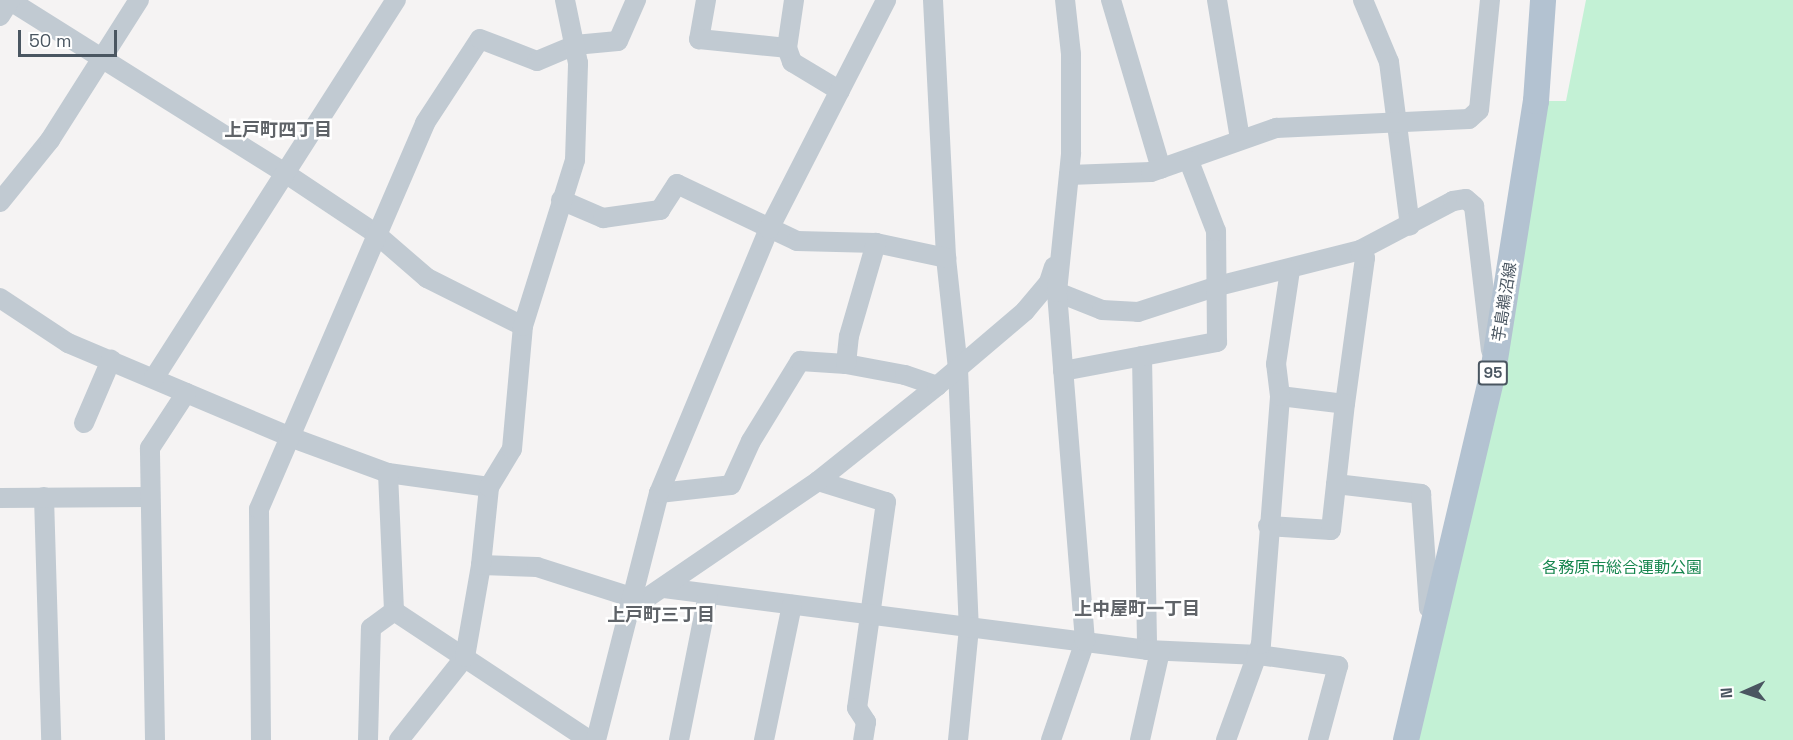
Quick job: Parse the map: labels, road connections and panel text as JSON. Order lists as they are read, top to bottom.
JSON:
{
  "streets": {
    "main road": ["芋島鵜沼線", "95"]
  },
  "districts": ["上戸町四丁目", "上中屋町一丁目", "上戸町三丁目"],
  "parks": ["各務原市総合運動公園"],
  "scale_bar": "50 m",
  "north": "left"
}
